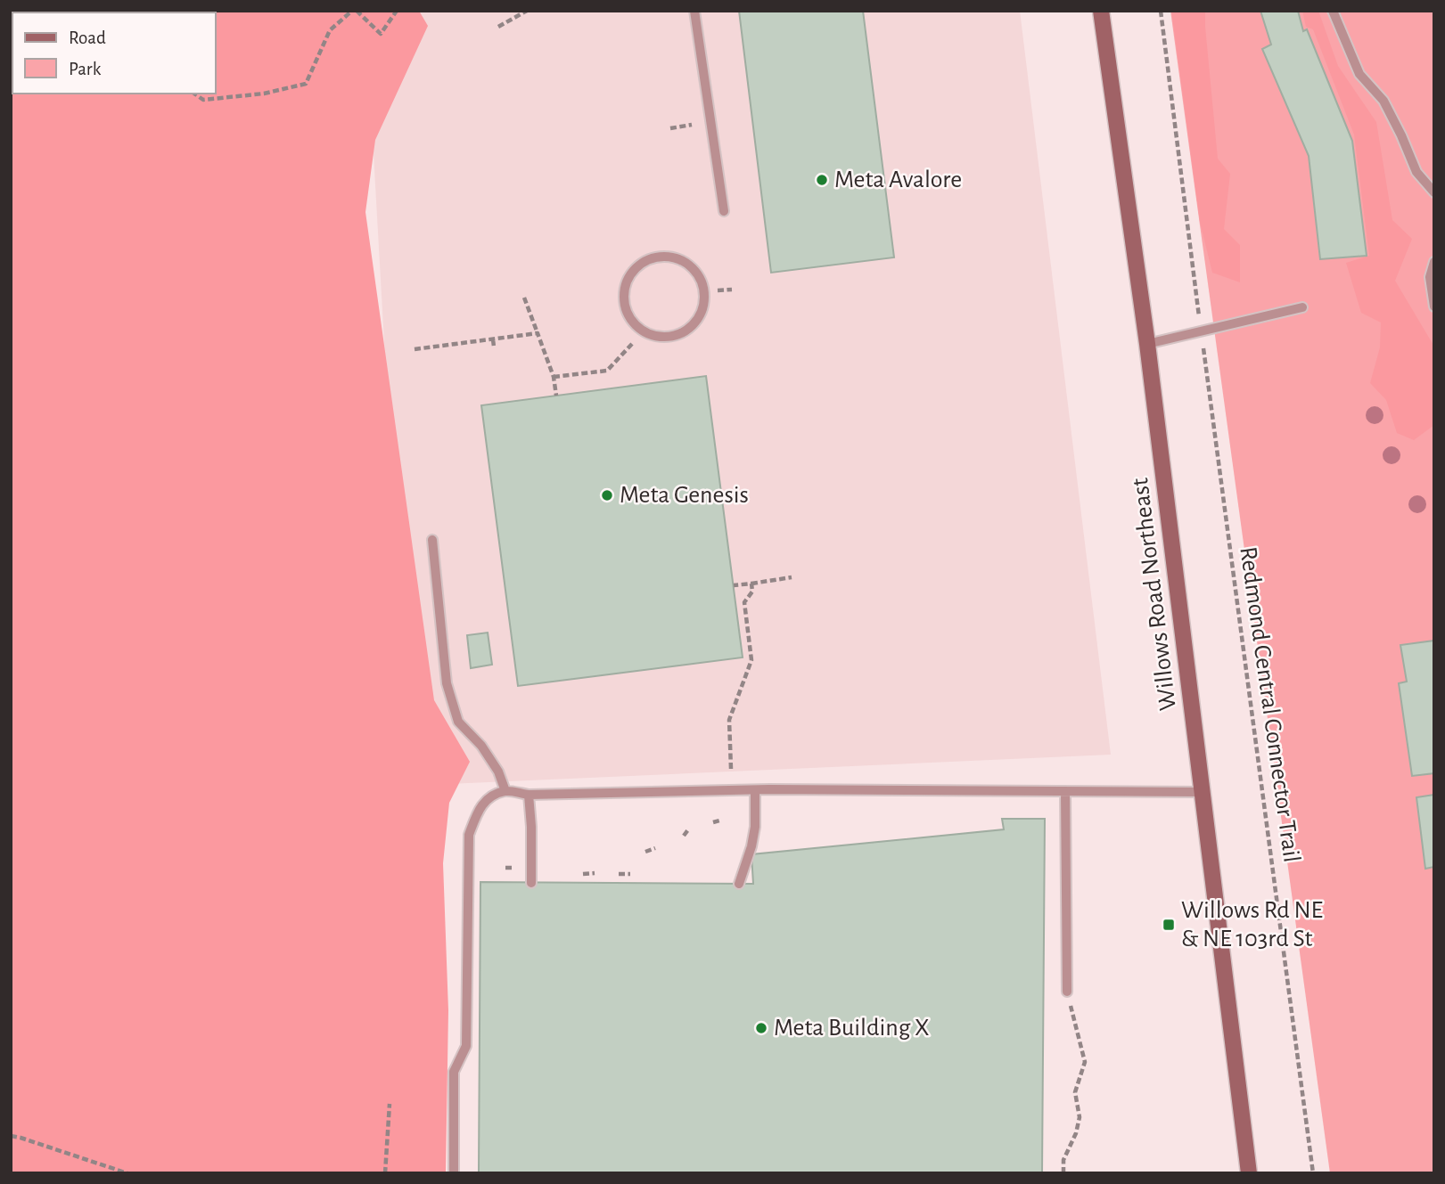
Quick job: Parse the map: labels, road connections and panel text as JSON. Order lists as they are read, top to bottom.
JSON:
{
  "streets": {
    "main road": ["Willows Road Northeast"],
    "path": ["Redmond Central Connector Trail"]
  },
  "places": {
    "other": ["Meta Avalore", "Meta Genesis", "Meta Building X"],
    "transit": ["Willows Rd NE & NE 103rd St"]
  },
  "legend": ["Road", "Park"]
}
